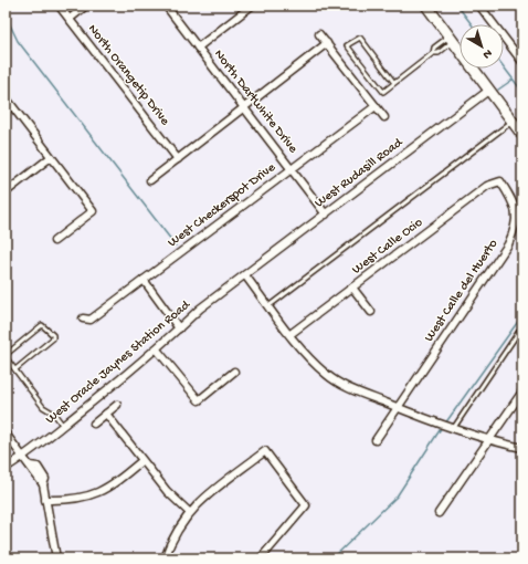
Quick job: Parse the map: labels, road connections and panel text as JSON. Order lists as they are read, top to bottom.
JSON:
{
  "streets": {
    "street": [
      "North Orangetip Drive",
      "North Dartwhite Drive",
      "West Rudasill Road",
      "West Checkerspot Drive",
      "West Calle Ocio",
      "West Calle del Huerto",
      "West Oracle Jaynes Station Road"
    ]
  },
  "crossings": [
    ["North Dartwhite Drive", "West Rudasill Road"],
    ["North Dartwhite Drive", "West Checkerspot Drive"],
    ["West Rudasill Road", "West Oracle Jaynes Station Road"],
    ["West Calle Ocio", "West Calle del Huerto"]
  ],
  "north": "bottom right"
}
